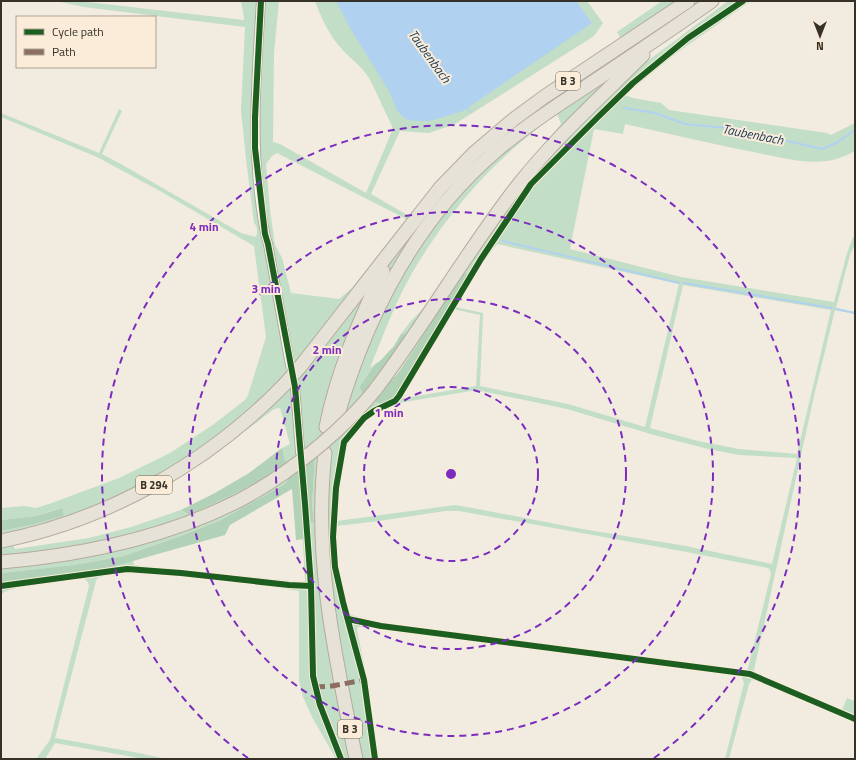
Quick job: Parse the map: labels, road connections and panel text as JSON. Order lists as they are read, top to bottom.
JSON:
{
  "streets": {
    "highway": ["B 3", "B 294"]
  },
  "crossings": [
    ["B 3", "B 294"]
  ],
  "water": ["Taubenbach"],
  "legend": ["Cycle path", "Path"],
  "north": "bottom",
  "rings": [
    "4 min",
    "3 min",
    "2 min",
    "1 min"
  ]
}
